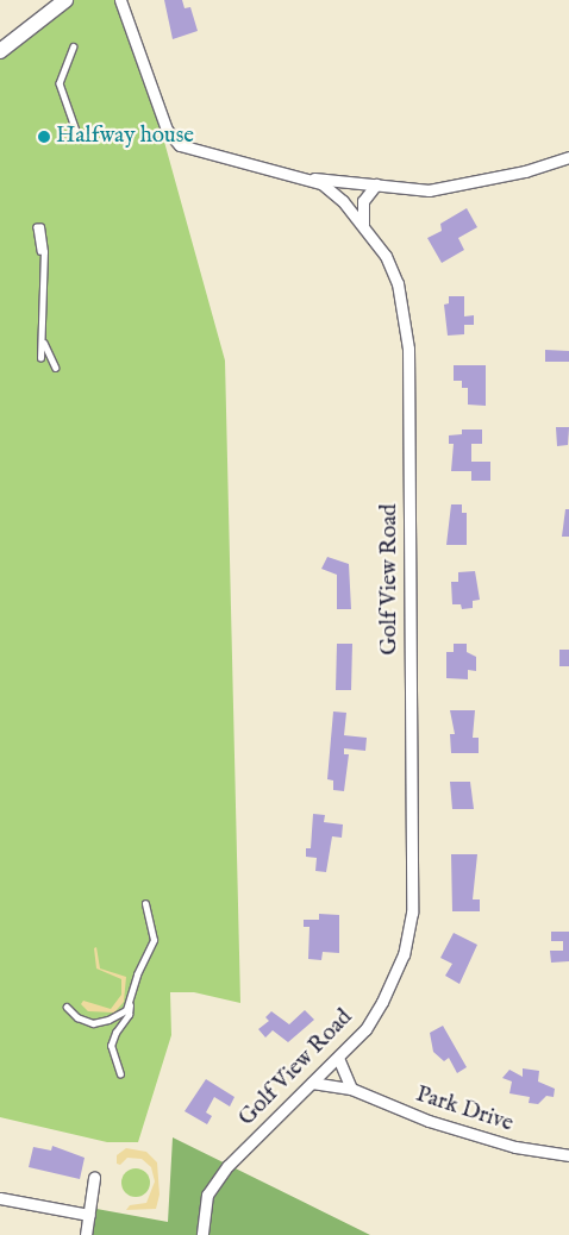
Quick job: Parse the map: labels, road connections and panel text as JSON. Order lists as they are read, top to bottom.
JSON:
{
  "streets": {
    "street": ["Golf View Road", "Park Drive"]
  },
  "crossings": [
    ["Golf View Road", "Park Drive"]
  ],
  "places": ["Halfway house"]
}
